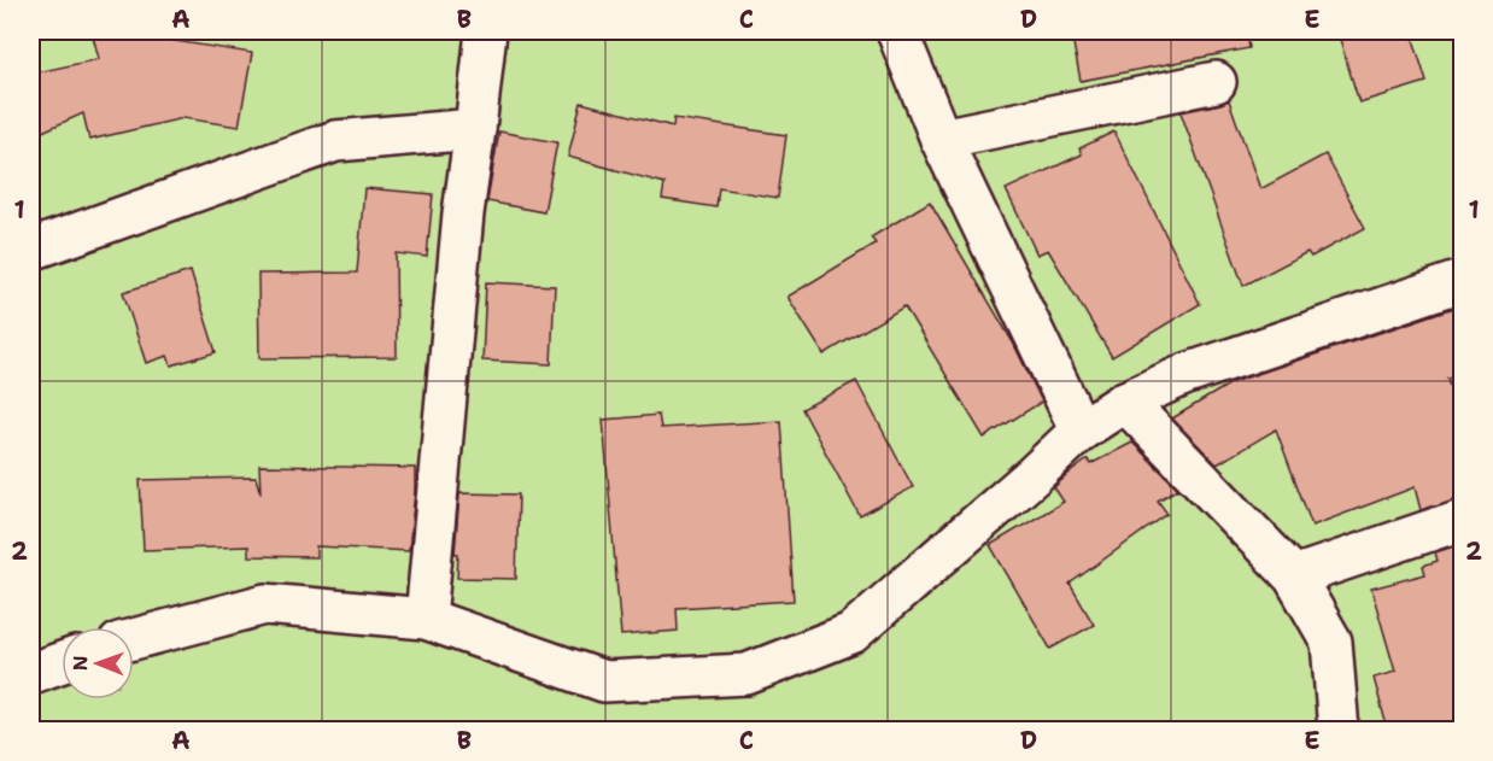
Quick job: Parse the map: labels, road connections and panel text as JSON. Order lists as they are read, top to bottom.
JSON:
{
  "north": "left",
  "grid": {
    "columns": [
      "A",
      "B",
      "C",
      "D",
      "E"
    ],
    "rows": ["1", "2"]
  }
}
